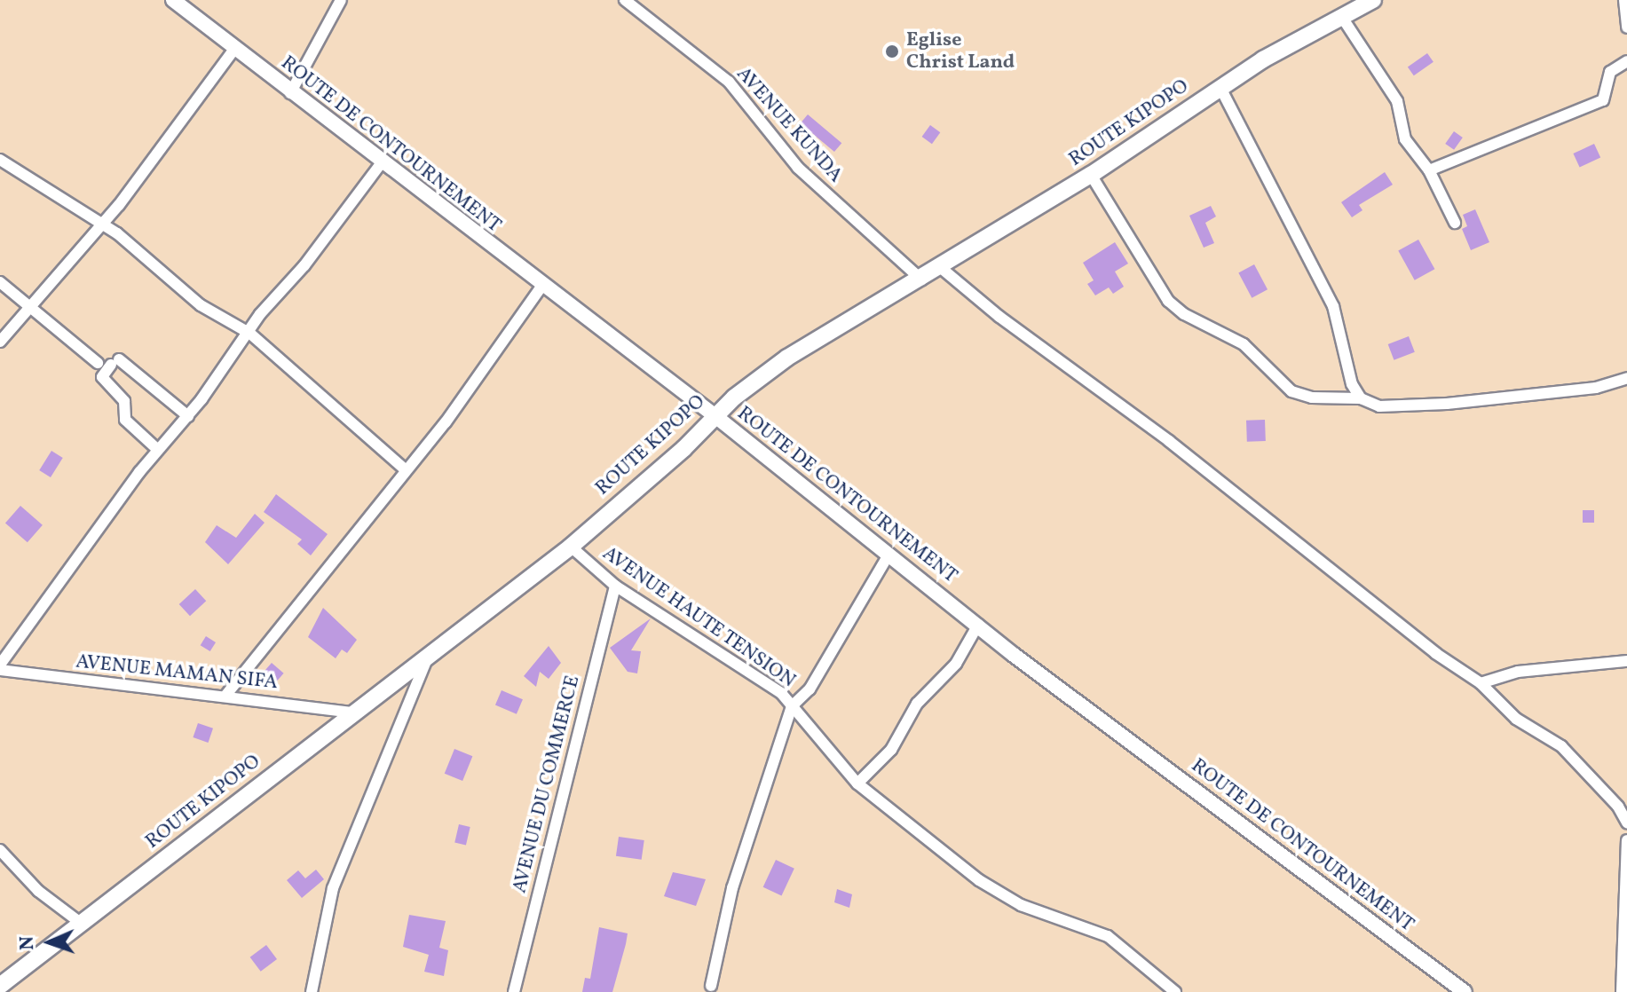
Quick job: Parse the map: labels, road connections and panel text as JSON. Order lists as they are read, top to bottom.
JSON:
{
  "streets": {
    "main road": ["ROUTE KIPOPO"],
    "street": [
      "AVENUE KUNDA",
      "ROUTE DE CONTOURNEMENT",
      "AVENUE HAUTE TENSION",
      "AVENUE MAMAN SIFA",
      "AVENUE DU COMMERCE"
    ]
  },
  "crossings": [
    ["ROUTE KIPOPO", "AVENUE KUNDA"],
    ["ROUTE KIPOPO", "ROUTE DE CONTOURNEMENT"],
    ["ROUTE KIPOPO", "AVENUE HAUTE TENSION"],
    ["ROUTE KIPOPO", "AVENUE MAMAN SIFA"],
    ["AVENUE HAUTE TENSION", "AVENUE DU COMMERCE"]
  ],
  "places": ["Eglise Christ Land"],
  "north": "left"
}
